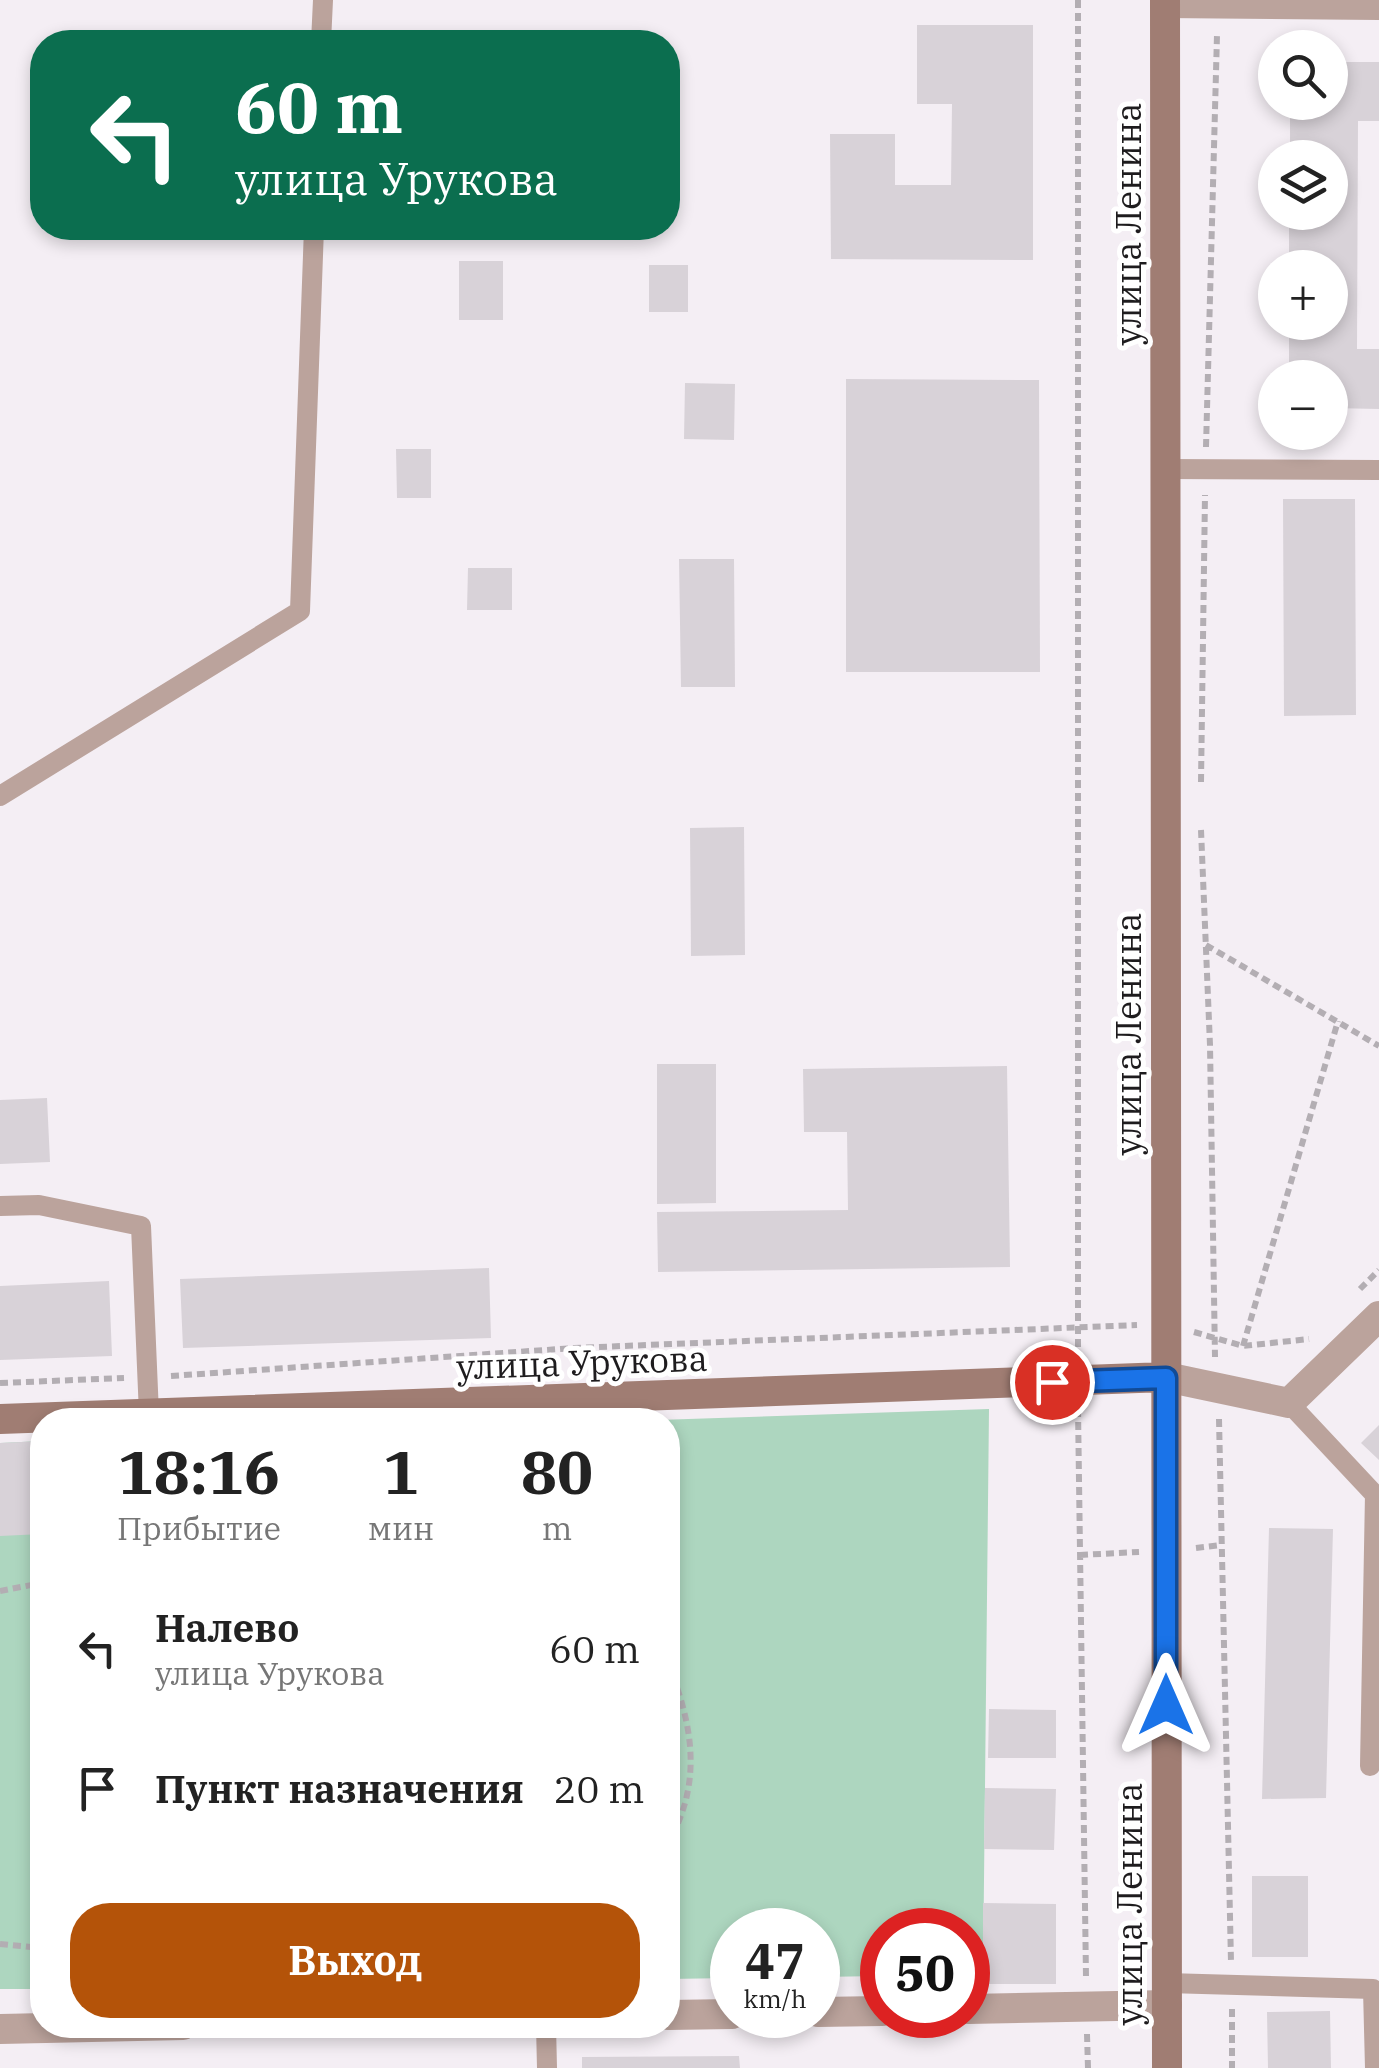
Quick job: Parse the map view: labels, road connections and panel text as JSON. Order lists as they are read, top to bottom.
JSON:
{
  "streets": {
    "main road": ["улица Ленина", "улица Урукова"]
  },
  "crossings": [
    ["улица Ленина", "улица Урукова"]
  ],
  "page": {
    "map_buttons": ["+", "−"],
    "turn": ["60 m", "улица Урукова"],
    "eta": [
      "18:16",
      "Прибытие",
      "1",
      "мин",
      "80",
      "m"
    ],
    "list": [
      {
        "name": "Налево",
        "note": "улица Урукова",
        "value": "60 m"
      },
      {
        "name": "Пункт назначения",
        "value": "20 m"
      }
    ],
    "buttons": "Выход",
    "speed": "47 km/h",
    "limit": "50"
  }
}
